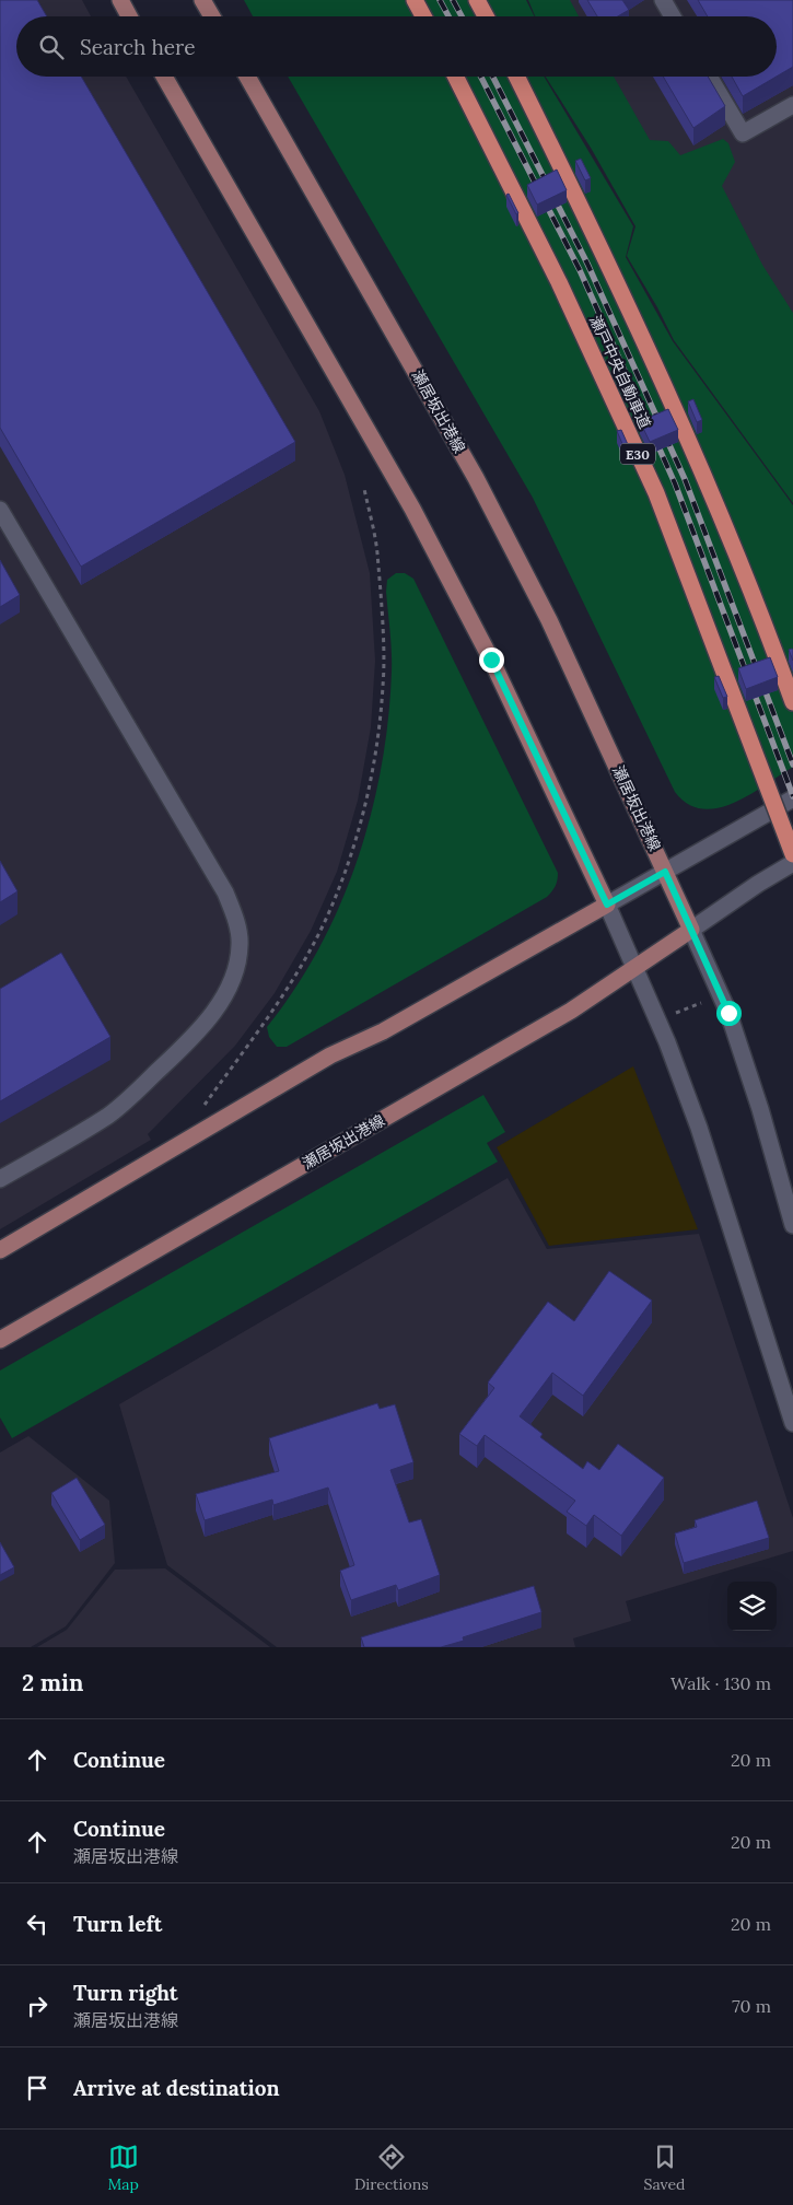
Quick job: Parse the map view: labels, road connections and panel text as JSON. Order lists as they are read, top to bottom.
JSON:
{
  "streets": {
    "highway": ["瀬戸中央自動車道", "E30"],
    "main road": ["瀬居坂出港線"]
  },
  "page": {
    "search": "Search here",
    "heading": ["2 min", "Walk · 130 m"],
    "list": [
      ["Continue", "20 m"],
      ["Continue", "瀬居坂出港線", "20 m"],
      ["Turn left", "20 m"],
      ["Turn right", "瀬居坂出港線", "70 m"],
      "Arrive at destination"
    ],
    "nav": ["Map", "Directions", "Saved"]
  }
}
